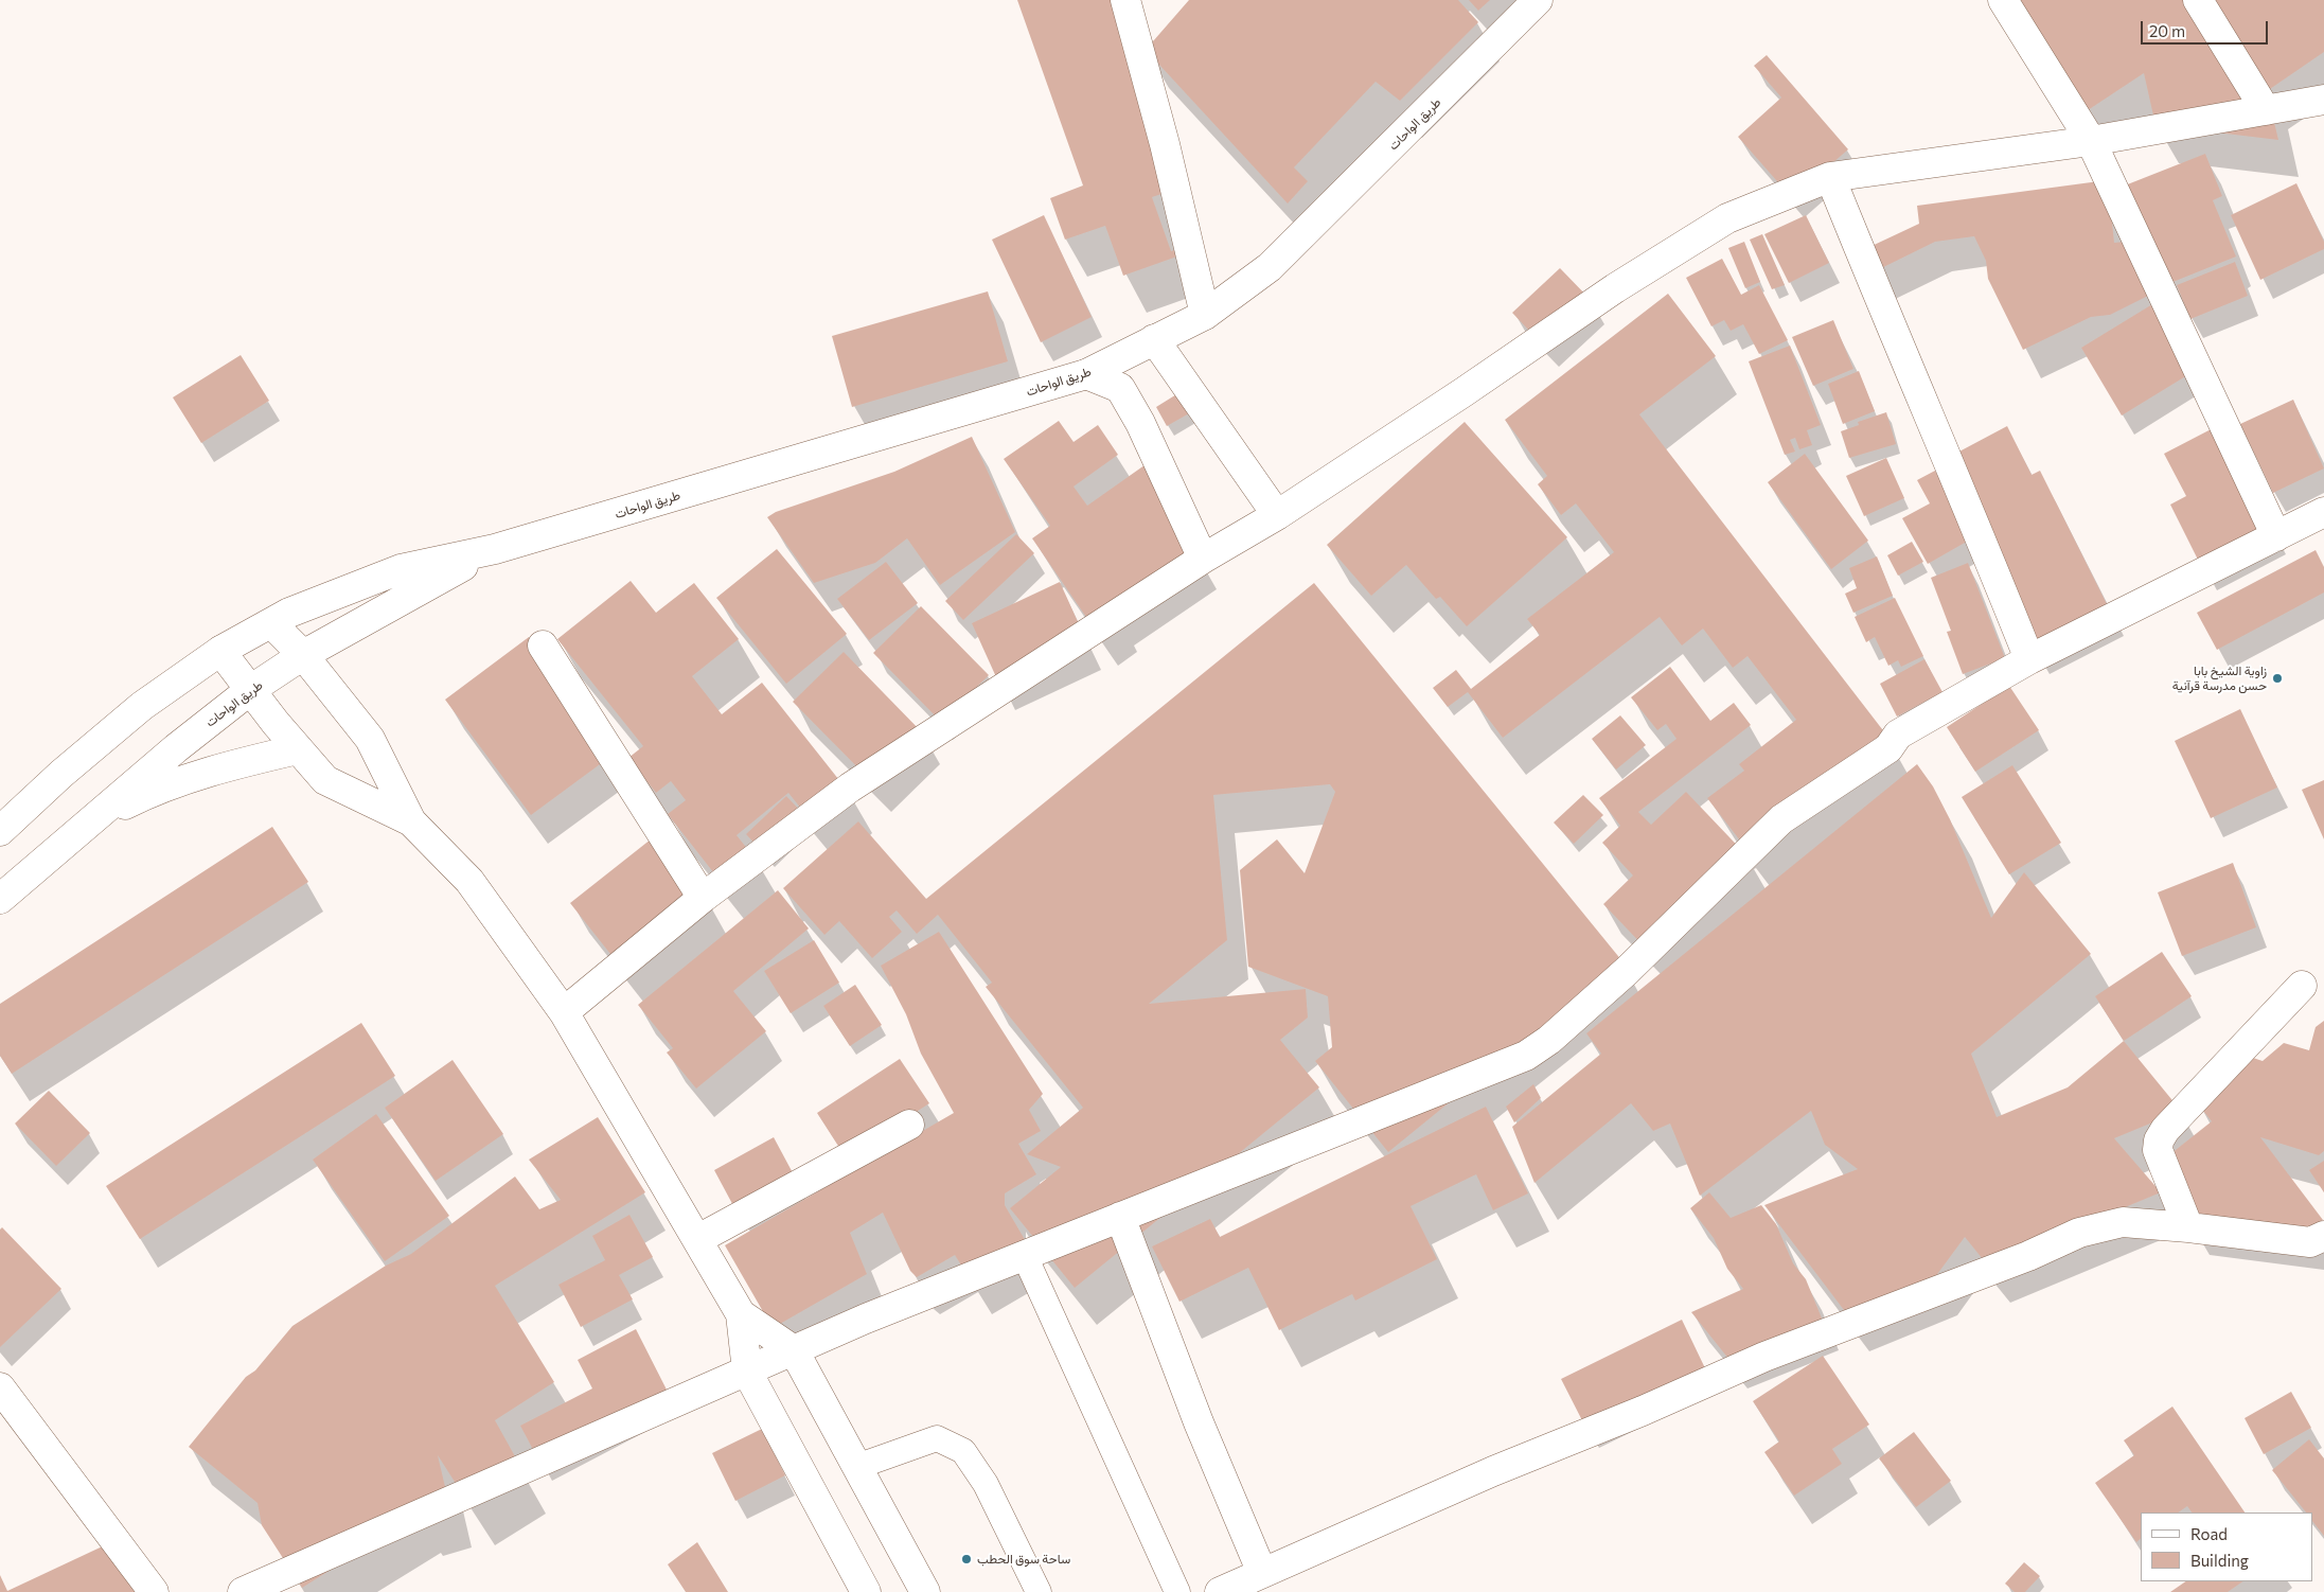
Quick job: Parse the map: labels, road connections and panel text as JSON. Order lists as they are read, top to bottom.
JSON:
{
  "streets": {
    "street": ["طريق الواحات"]
  },
  "places": ["زاوية الشيخ بابا حسن مدرسة قرآنية", "ساحة سوق الحطب"],
  "legend": ["Road", "Building"],
  "scale_bar": "20 m"
}
